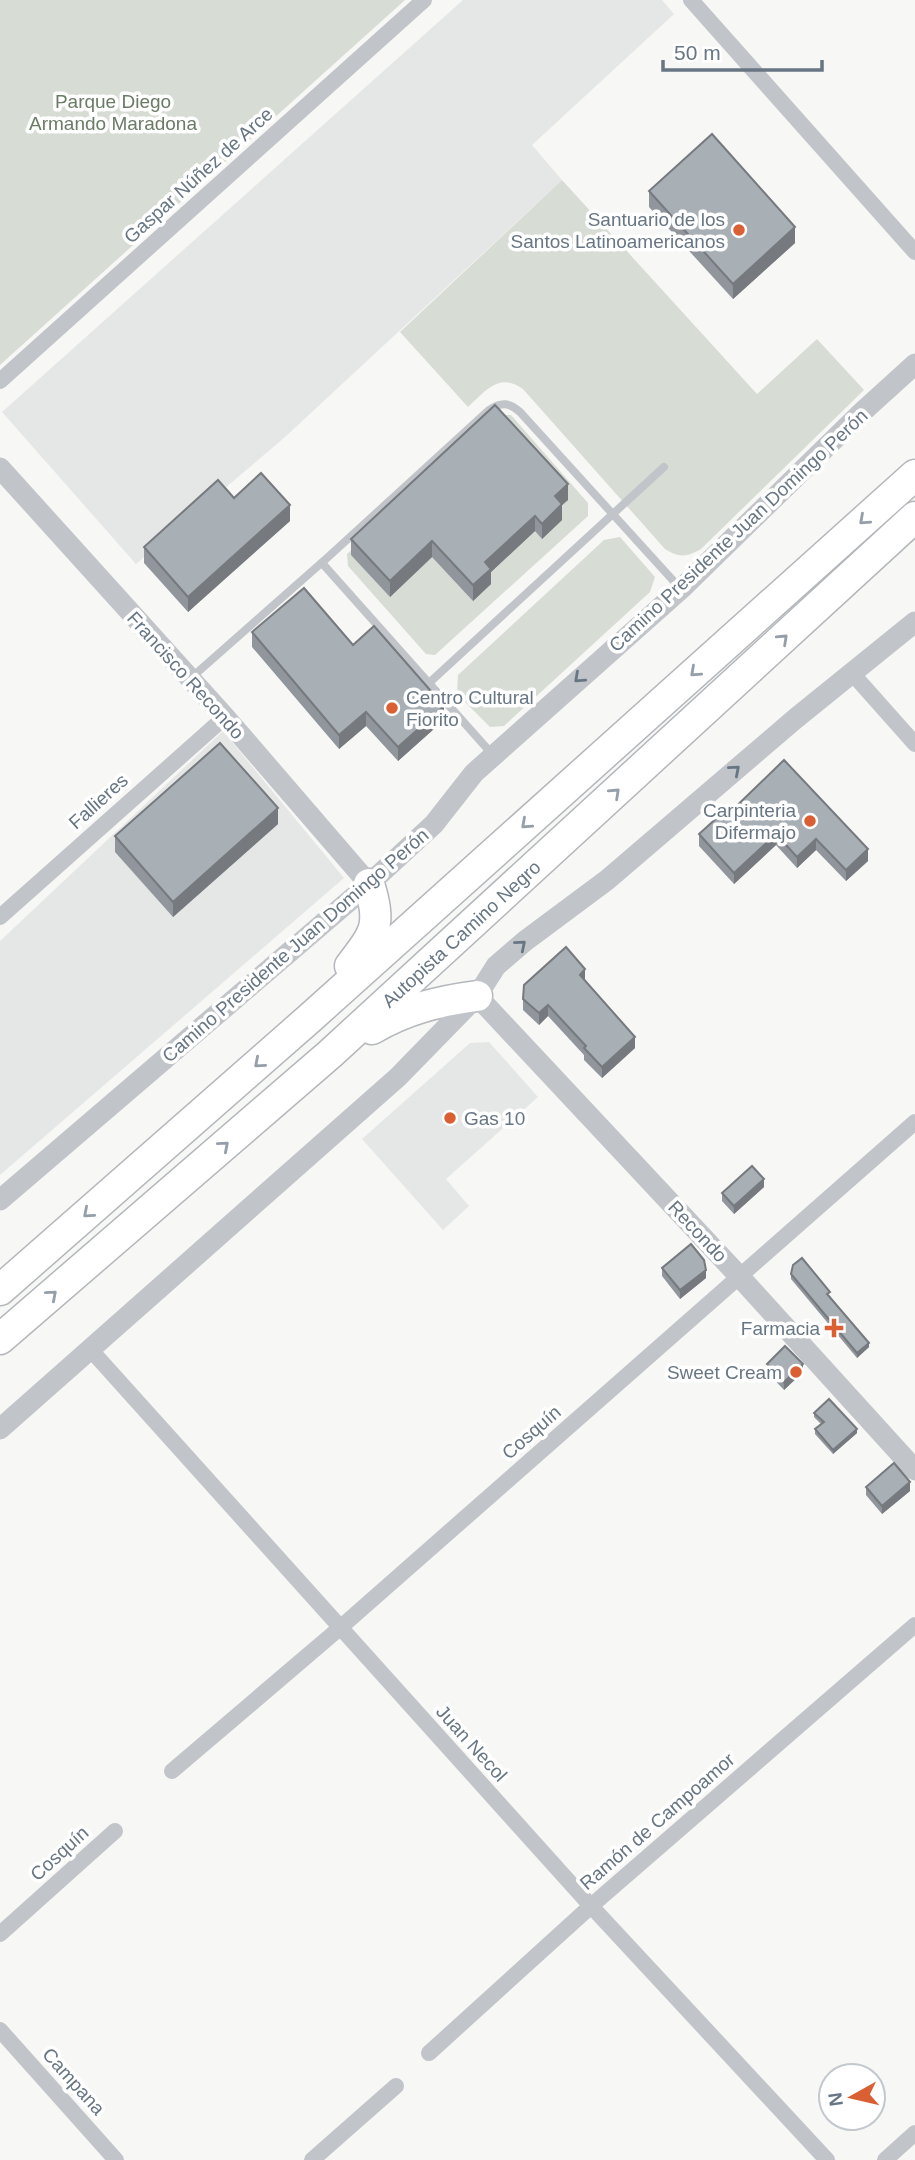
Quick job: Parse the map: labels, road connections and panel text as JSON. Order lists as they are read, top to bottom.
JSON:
{
  "streets": {
    "highway": ["Autopista Camino Negro"],
    "street": [
      "Gaspar Núñez de Arce",
      "Camino Presidente Juan Domingo Perón",
      "Francisco Recondo",
      "Fallieres",
      "Recondo",
      "Cosquín",
      "Juan Necol",
      "Ramón de Campoamor",
      "Campana"
    ]
  },
  "crossings": [
    ["Camino Presidente Juan Domingo Perón", "Francisco Recondo"],
    ["Francisco Recondo", "Fallieres"],
    ["Recondo", "Cosquín"],
    ["Cosquín", "Juan Necol"],
    ["Juan Necol", "Ramón de Campoamor"]
  ],
  "parks": ["Parque Diego Armando Maradona"],
  "places": {
    "other": [
      "Santuario de los Santos Latinoamericanos",
      "Centro Cultural Fiorito",
      "Carpinteria Difermajo",
      "Gas 10",
      "Sweet Cream"
    ],
    "health": ["Farmacia"]
  },
  "scale_bar": "50 m",
  "north": "left"
}
